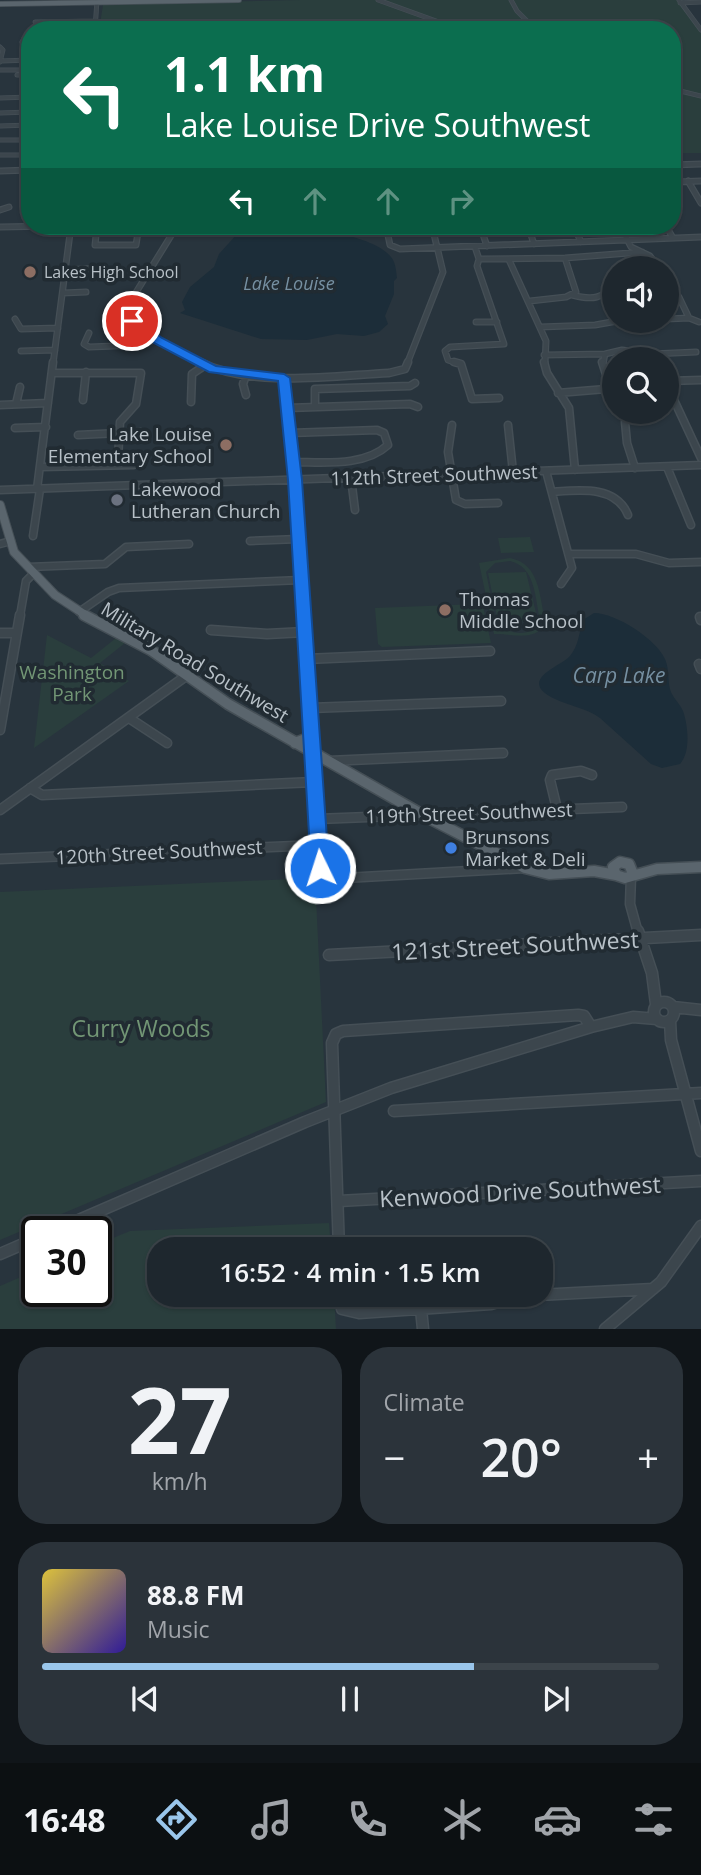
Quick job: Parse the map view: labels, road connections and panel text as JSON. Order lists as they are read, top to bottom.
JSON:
{
  "streets": {
    "main road": ["Military Road Southwest"],
    "street": [
      "112th Street Southwest",
      "119th Street Southwest",
      "120th Street Southwest",
      "121st Street Southwest",
      "Kenwood Drive Southwest"
    ]
  },
  "crossings": [
    ["Military Road Southwest", "119th Street Southwest"]
  ],
  "water": ["Lake Louise", "Carp Lake"],
  "parks": ["Washington Park", "Curry Woods"],
  "places": [
    "Lakes High School",
    "Lake Louise Elementary School",
    "Lakewood Lutheran Church",
    "Thomas Middle School",
    "Brunsons Market & Deli"
  ],
  "page": {
    "turn": ["1.1 km", "Lake Louise Drive Southwest"],
    "limit": "30",
    "trip": "16:52 · 4 min · 1.5 km",
    "tile": [
      ["27", "km/h"],
      "Climate"
    ],
    "heat": ["−", "20°", "+"],
    "song": ["88.8 FM", "Music"],
    "tabs": "16:48"
  }
}
